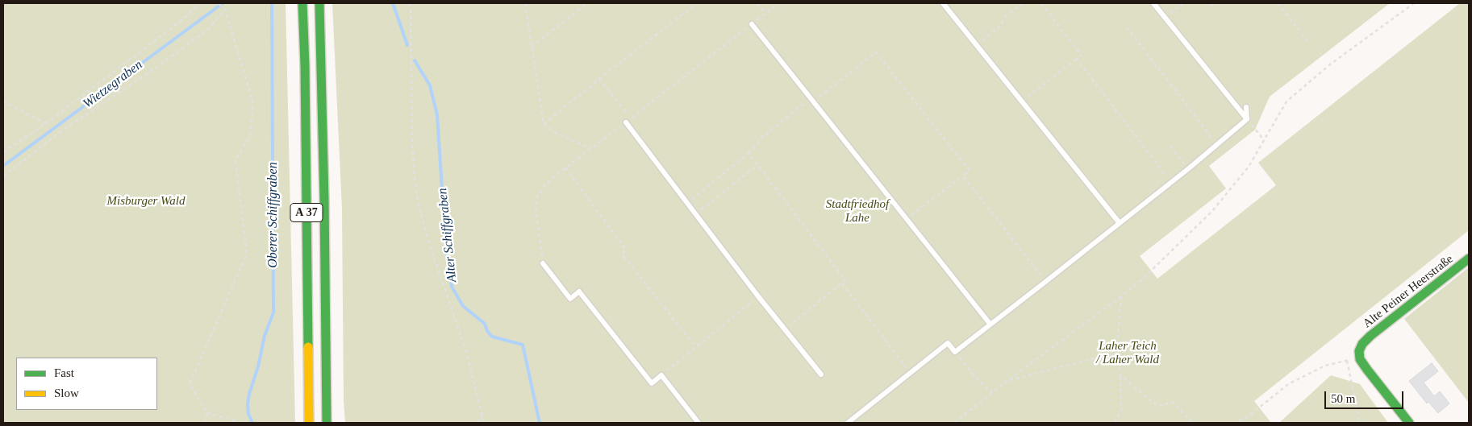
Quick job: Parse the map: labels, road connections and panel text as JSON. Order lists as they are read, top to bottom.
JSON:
{
  "streets": {
    "main road": ["A 37", "Alte Peiner Heerstraße"]
  },
  "water": ["Wietzegraben", "Oberer Schiffgraben", "Alter Schiffgraben"],
  "parks": ["Misburger Wald", "Stadtfriedhof Lahe", "Laher Teich / Laher Wald"],
  "legend": ["Fast", "Slow"],
  "scale_bar": "50 m"
}
